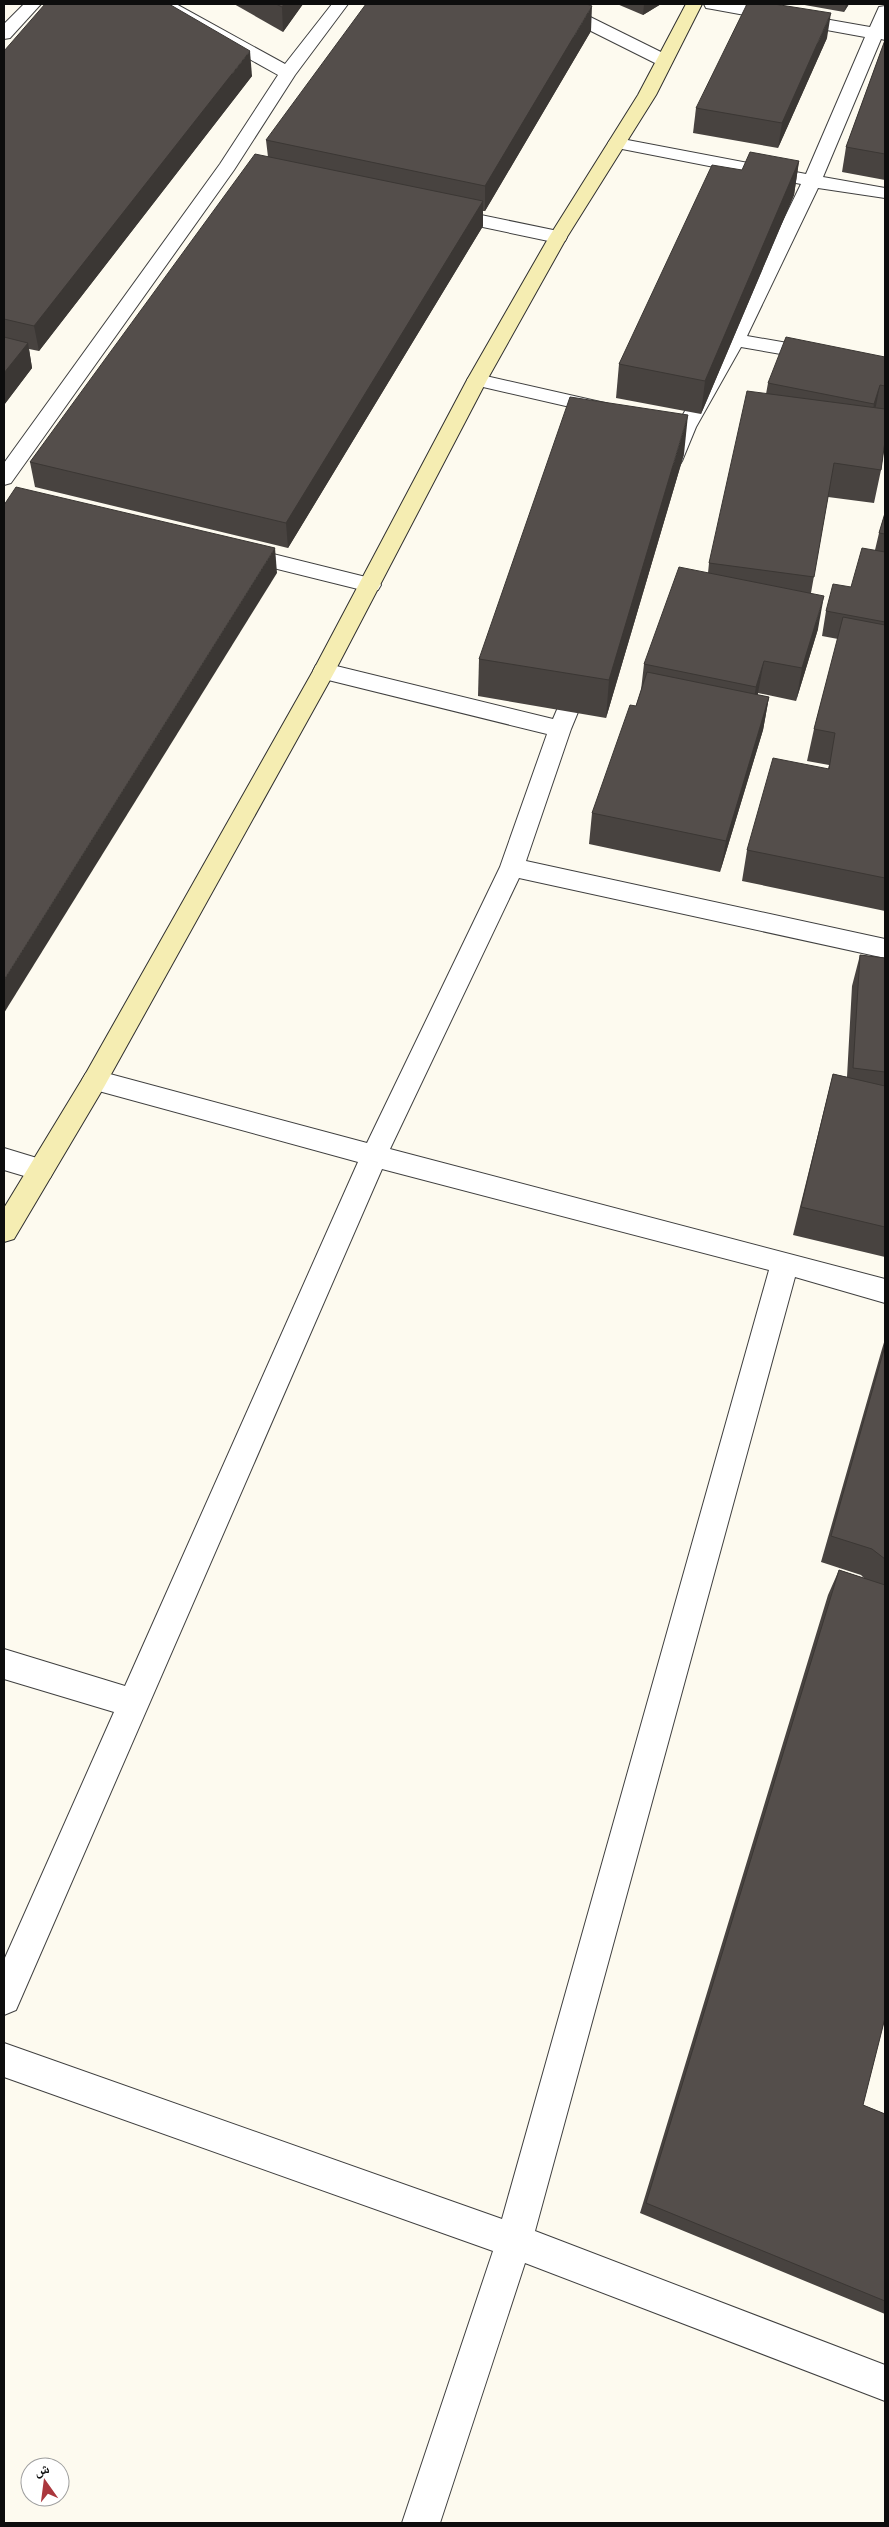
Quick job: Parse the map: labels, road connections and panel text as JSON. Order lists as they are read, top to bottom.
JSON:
{
  "north": "top"
}
